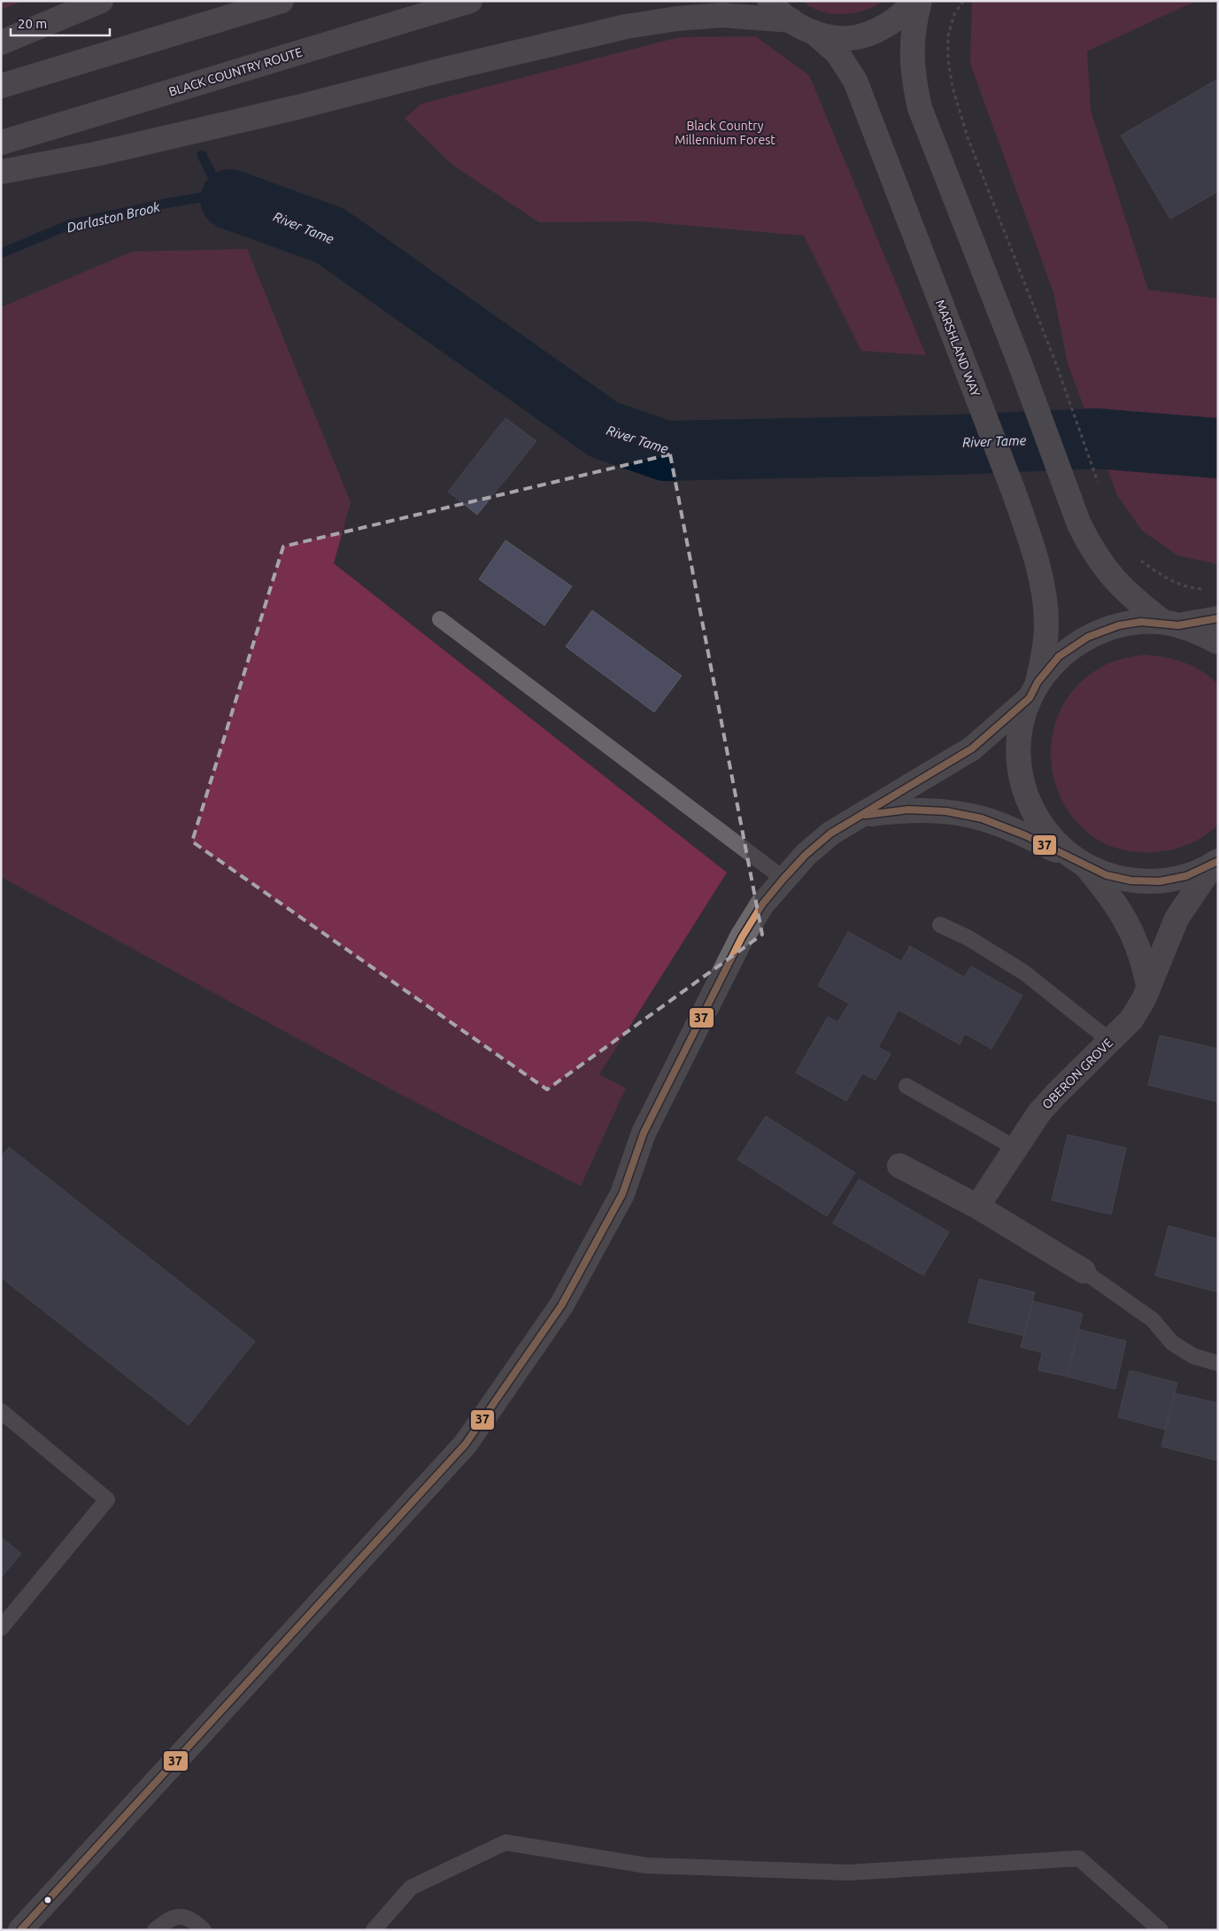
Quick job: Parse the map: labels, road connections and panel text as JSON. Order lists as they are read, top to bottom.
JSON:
{
  "streets": {
    "highway": ["BLACK COUNTRY ROUTE"],
    "street": ["MARSHLAND WAY", "OBERON GROVE"]
  },
  "water": ["Darlaston Brook", "River Tame"],
  "parks": ["Black Country Millennium Forest"],
  "lines": ["transit line 37"],
  "scale_bar": "20 m"
}
